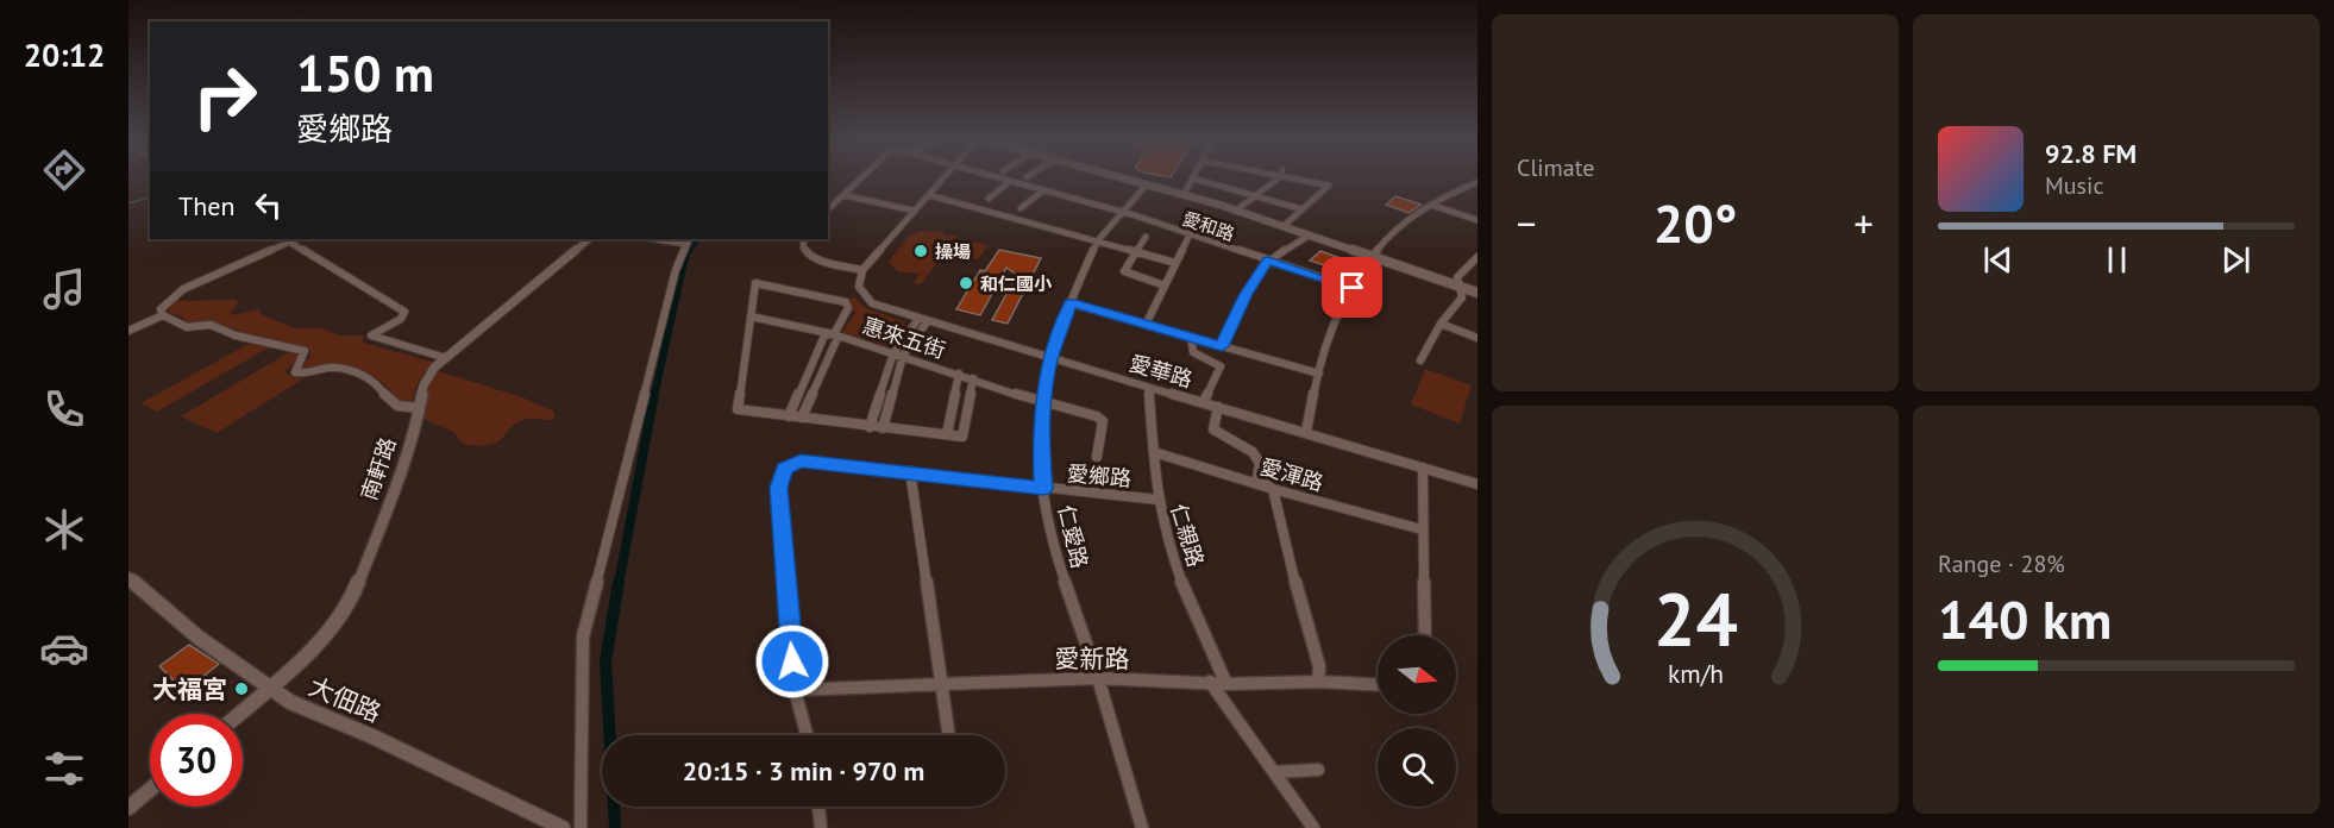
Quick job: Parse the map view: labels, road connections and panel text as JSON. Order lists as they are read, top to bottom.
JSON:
{
  "streets": {
    "street": [
      "愛和路",
      "惠來五街",
      "愛華路",
      "南軒路",
      "愛渾路",
      "愛鄉路",
      "仁親路",
      "仁愛路",
      "愛新路",
      "大佃路"
    ]
  },
  "crossings": [
    ["愛和路", "仁愛路"],
    ["惠來五街", "仁愛路"],
    ["愛華路", "仁親路"],
    ["愛華路", "仁愛路"],
    ["南軒路", "大佃路"],
    ["愛渾路", "仁親路"],
    ["愛鄉路", "仁親路"],
    ["愛鄉路", "仁愛路"],
    ["愛鄉路", "愛新路"],
    ["仁親路", "愛新路"],
    ["仁愛路", "愛新路"]
  ],
  "places": ["操場", "和仁國小", "大福宮"],
  "north": "right",
  "page": {
    "tabs": "20:12",
    "tile": [
      "Climate",
      ["Range · 28%", "140 km"]
    ],
    "turn": ["150 m", "愛鄉路"],
    "song": ["92.8 FM", "Music"],
    "then": "Then",
    "heat": ["−", "20°", "+"],
    "limit": "30",
    "trip": "20:15 · 3 min · 970 m",
    "gauge": ["24", "km/h"]
  }
}
